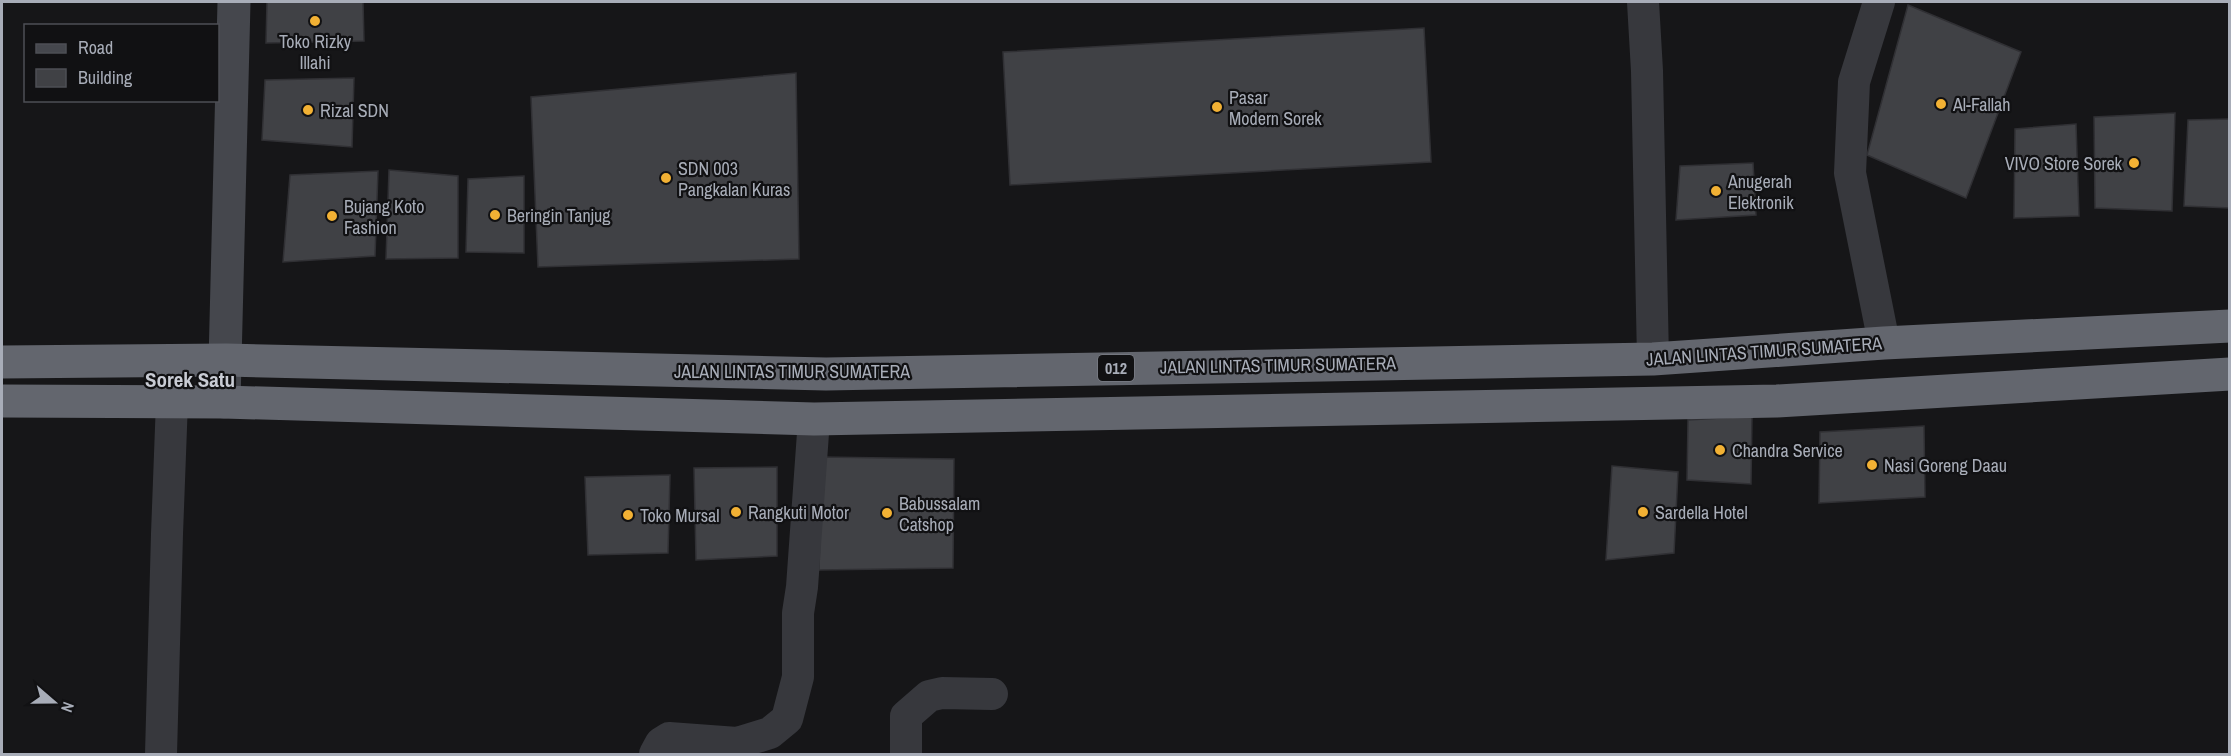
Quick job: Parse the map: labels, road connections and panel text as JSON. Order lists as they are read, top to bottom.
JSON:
{
  "streets": {
    "highway": ["JALAN LINTAS TIMUR SUMATERA", "012"]
  },
  "districts": ["Sorek Satu"],
  "places": [
    "Toko Rizky Illahi",
    "Al-Fallah",
    "Pasar Modern Sorek",
    "Rizal SDN",
    "VIVO Store Sorek",
    "SDN 003 Pangkalan Kuras",
    "Anugerah Elektronik",
    "Beringin Tanjug",
    "Bujang Koto Fashion",
    "Chandra Service",
    "Nasi Goreng Daau",
    "Rangkuti Motor",
    "Sardella Hotel",
    "Babussalam Catshop",
    "Toko Mursal"
  ],
  "legend": ["Road", "Building"],
  "north": "right"
}
